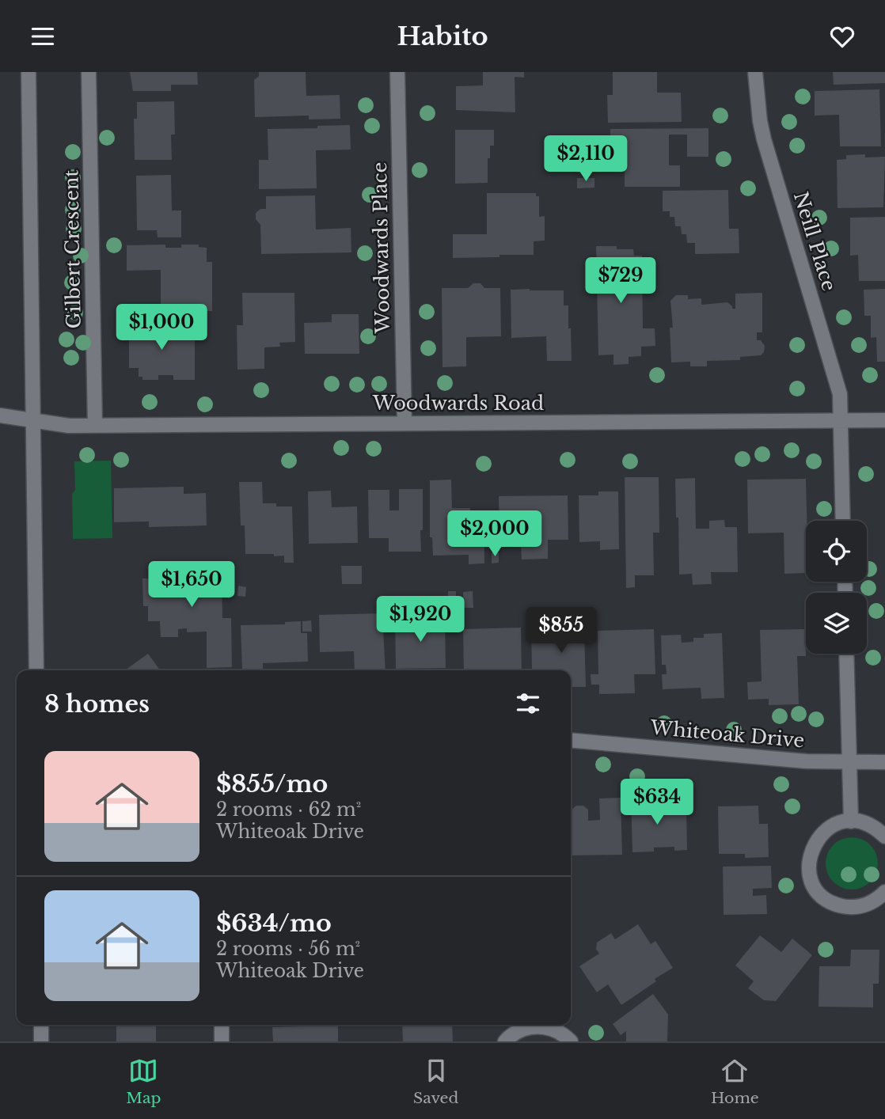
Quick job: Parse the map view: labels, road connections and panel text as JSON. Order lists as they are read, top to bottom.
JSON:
{
  "streets": {
    "street": [
      "Neill Place",
      "Woodwards Place",
      "Gilbert Crescent",
      "Woodwards Road",
      "Whiteoak Drive"
    ]
  },
  "crossings": [
    ["Neill Place", "Woodwards Road"],
    ["Woodwards Place", "Woodwards Road"],
    ["Gilbert Crescent", "Woodwards Road"]
  ],
  "page": {
    "header": "Habito",
    "price": [
      "$2,110",
      "$729",
      "$1,000",
      "$2,000",
      "$1,650",
      "$1,920",
      "$855",
      "$634"
    ],
    "heading": "8 homes",
    "list": [
      {
        "name": "$855/mo",
        "note": "2 rooms · 62 m² · Whiteoak Drive"
      },
      {
        "name": "$634/mo",
        "note": "2 rooms · 56 m² · Whiteoak Drive"
      }
    ],
    "tabs": ["Map", "Saved", "Home"]
  }
}
